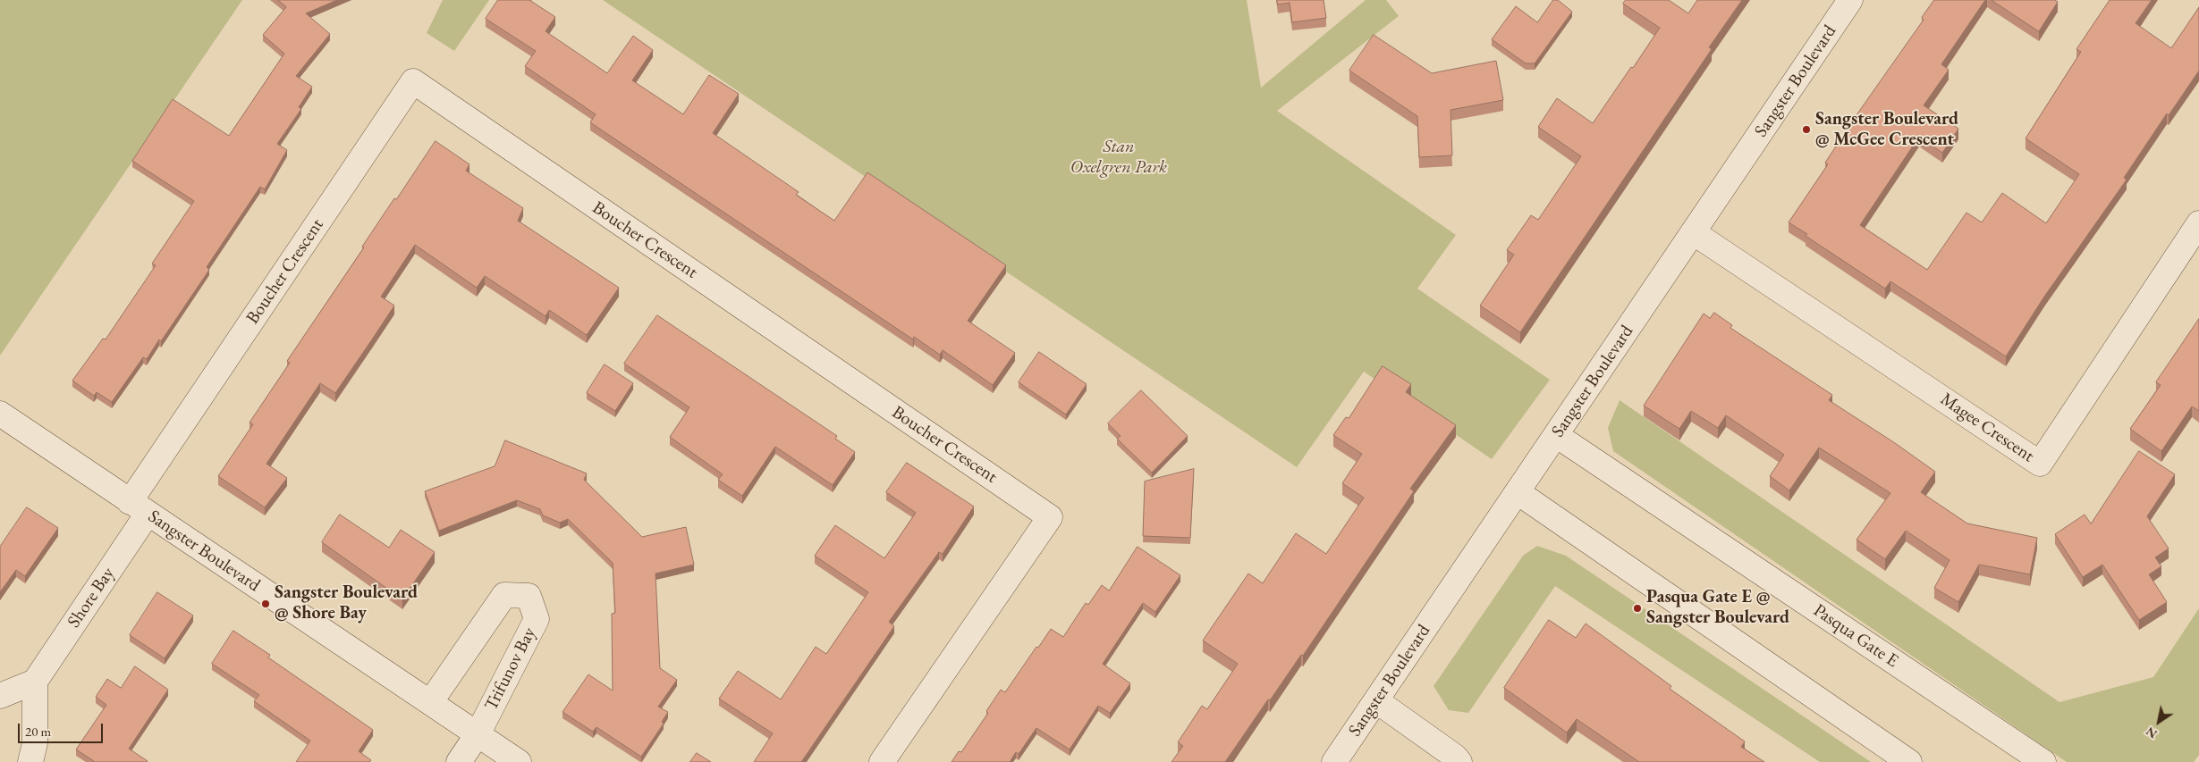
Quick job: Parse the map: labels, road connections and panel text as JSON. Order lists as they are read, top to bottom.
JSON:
{
  "streets": {
    "street": [
      "Sangster Boulevard",
      "Boucher Crescent",
      "Magee Crescent",
      "Shore Bay",
      "Pasqua Gate E",
      "Trifunov Bay"
    ]
  },
  "crossings": [
    ["Sangster Boulevard", "Boucher Crescent"],
    ["Sangster Boulevard", "Magee Crescent"],
    ["Sangster Boulevard", "Shore Bay"],
    ["Sangster Boulevard", "Pasqua Gate E"],
    ["Sangster Boulevard", "Trifunov Bay"],
    ["Boucher Crescent", "Shore Bay"]
  ],
  "parks": ["Stan Oxelgren Park"],
  "places": ["Sangster Boulevard @ McGee Crescent", "Sangster Boulevard @ Shore Bay", "Pasqua Gate E @ Sangster Boulevard"],
  "scale_bar": "20 m",
  "north": "bottom left"
}
